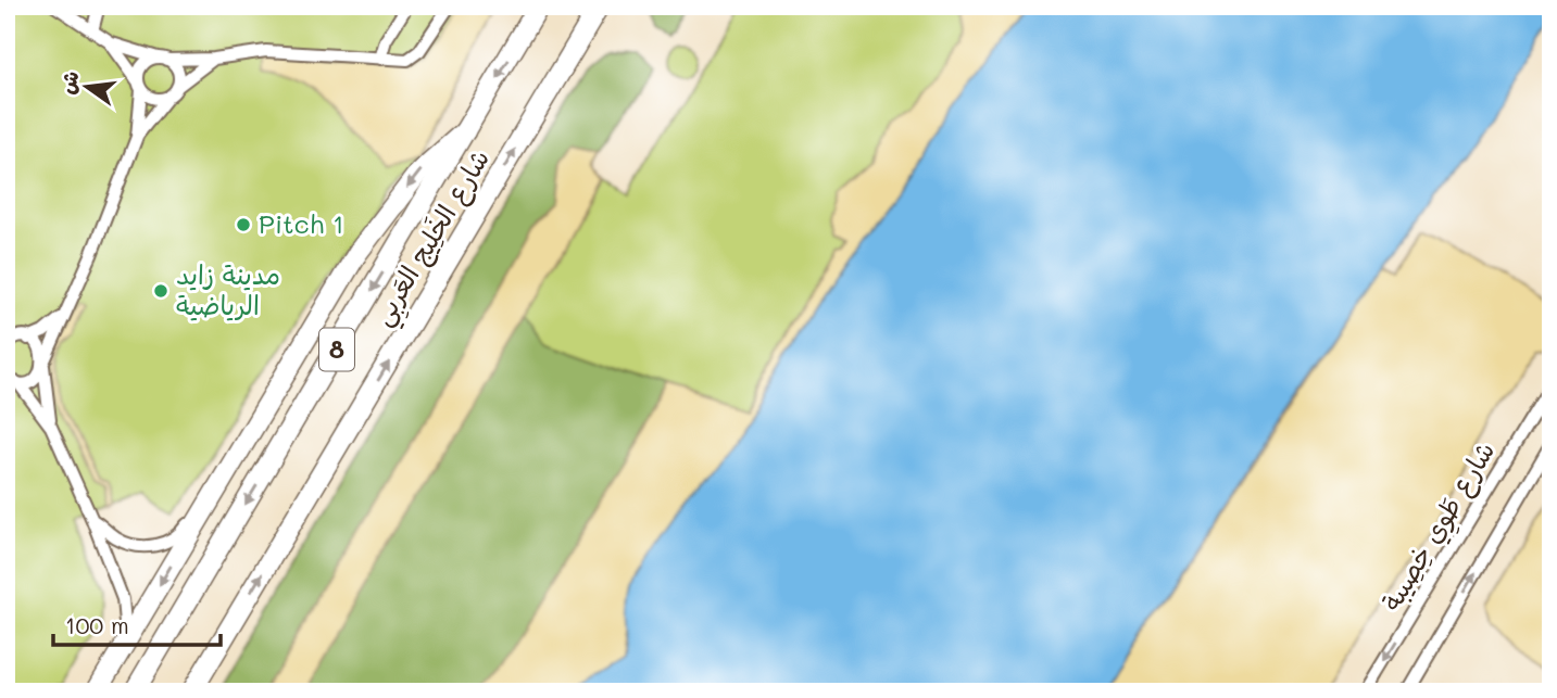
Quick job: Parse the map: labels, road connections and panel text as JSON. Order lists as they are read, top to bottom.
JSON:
{
  "streets": {
    "main road": ["شارع الخَلِيج العَربِي", "8"],
    "street": ["شارع طَوِي خِصِيبة"]
  },
  "places": ["Pitch 1", "مدينة زايد الرياضية"],
  "scale_bar": "100 m",
  "north": "left"
}
